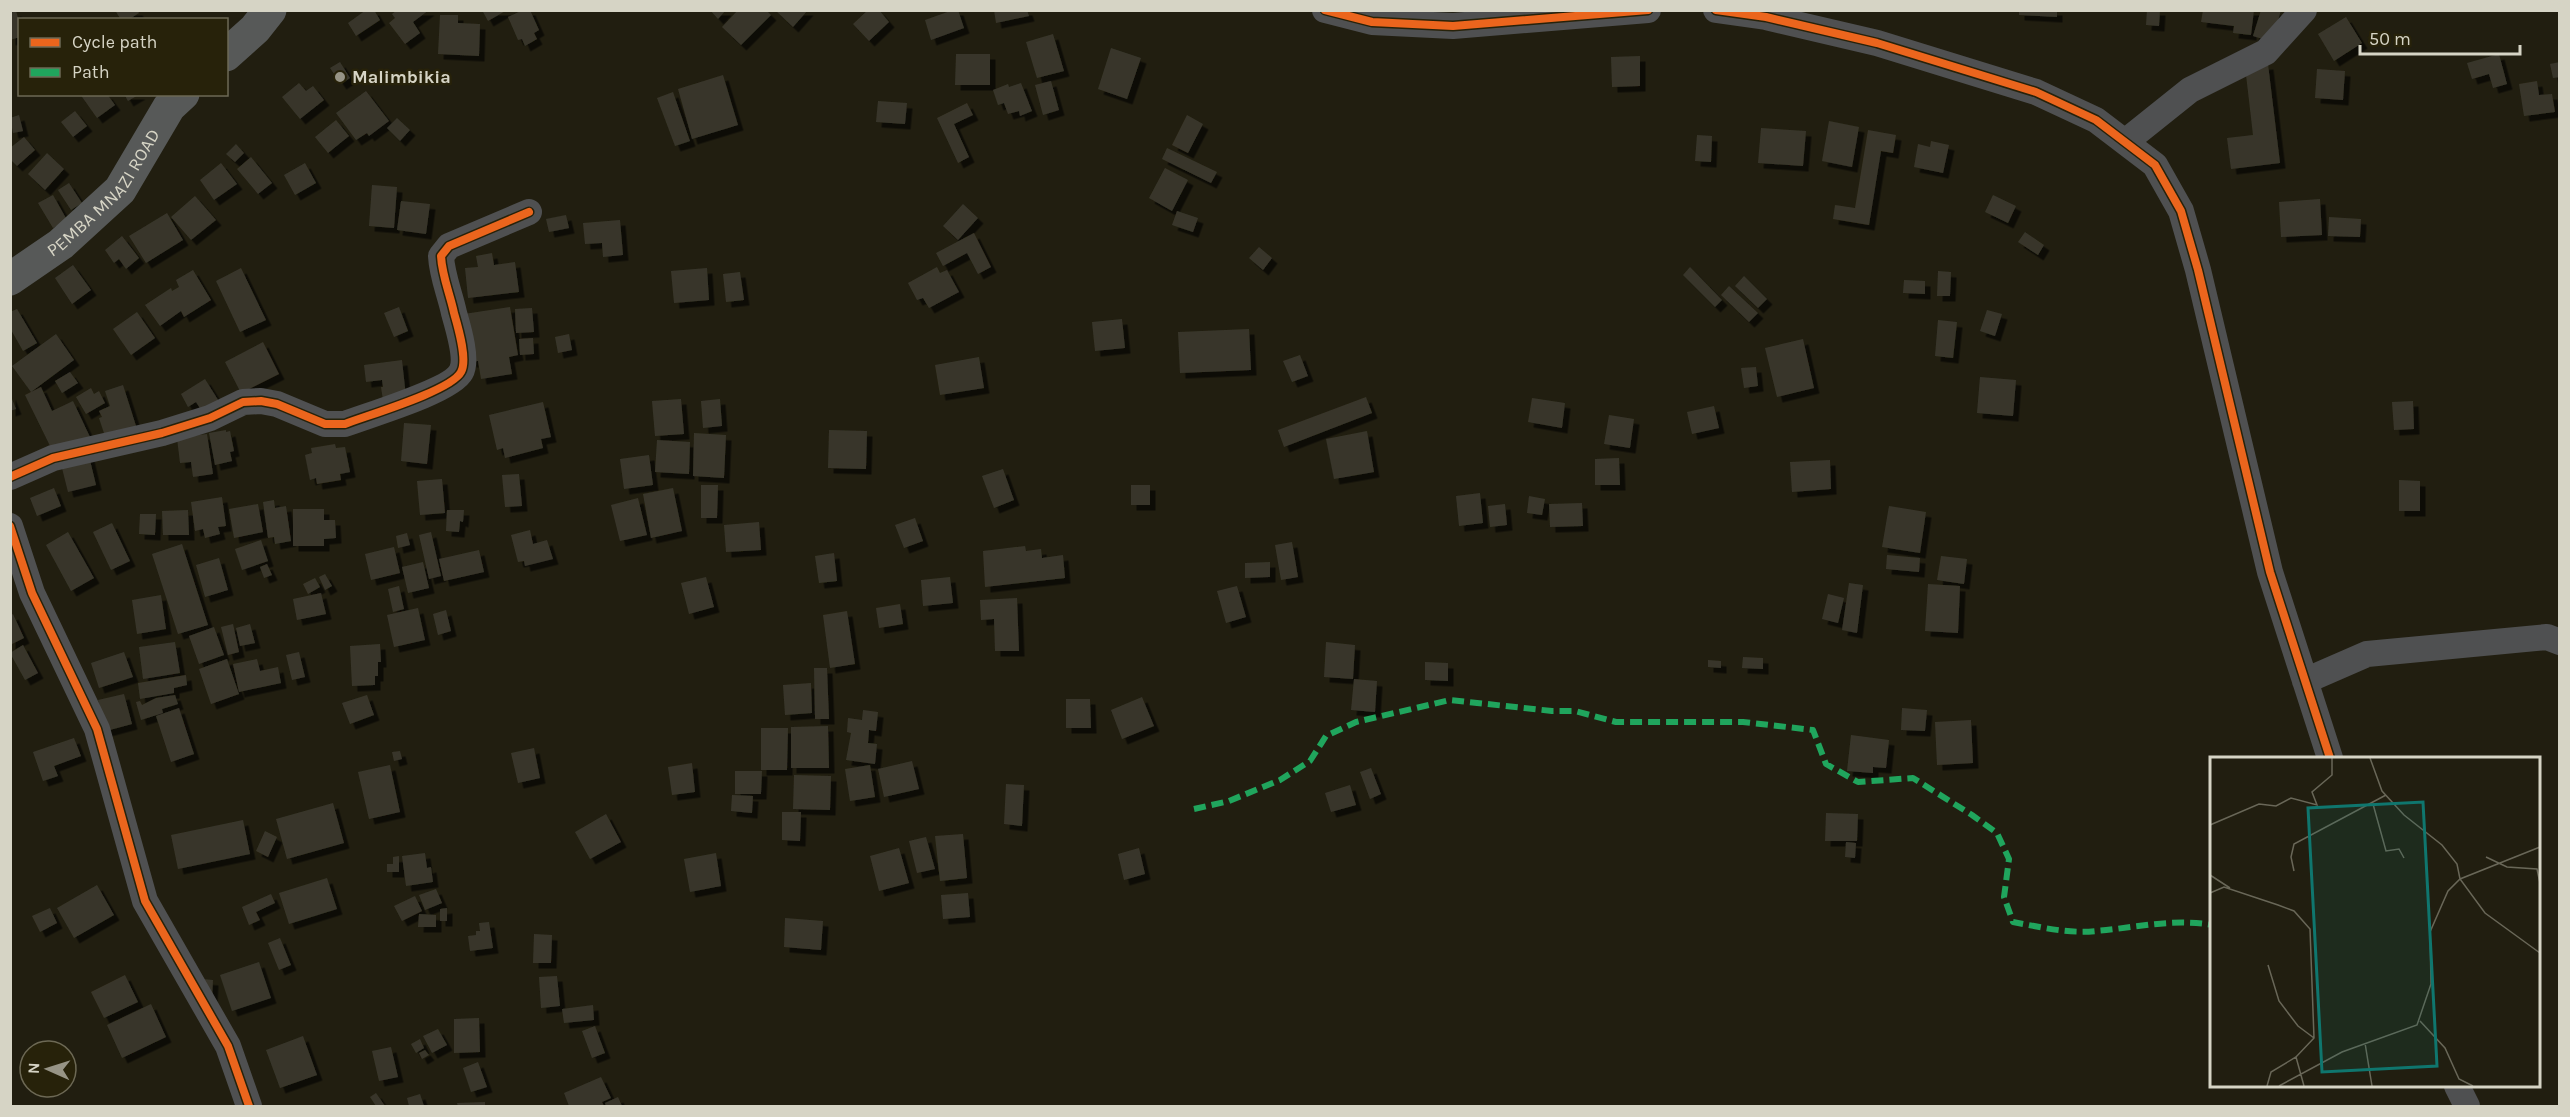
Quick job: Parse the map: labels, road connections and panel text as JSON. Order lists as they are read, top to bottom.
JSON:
{
  "streets": {
    "main road": ["PEMBA MNAZI ROAD"]
  },
  "places": ["Malimbikia"],
  "legend": ["Cycle path", "Path"],
  "scale_bar": "50 m",
  "north": "left"
}
